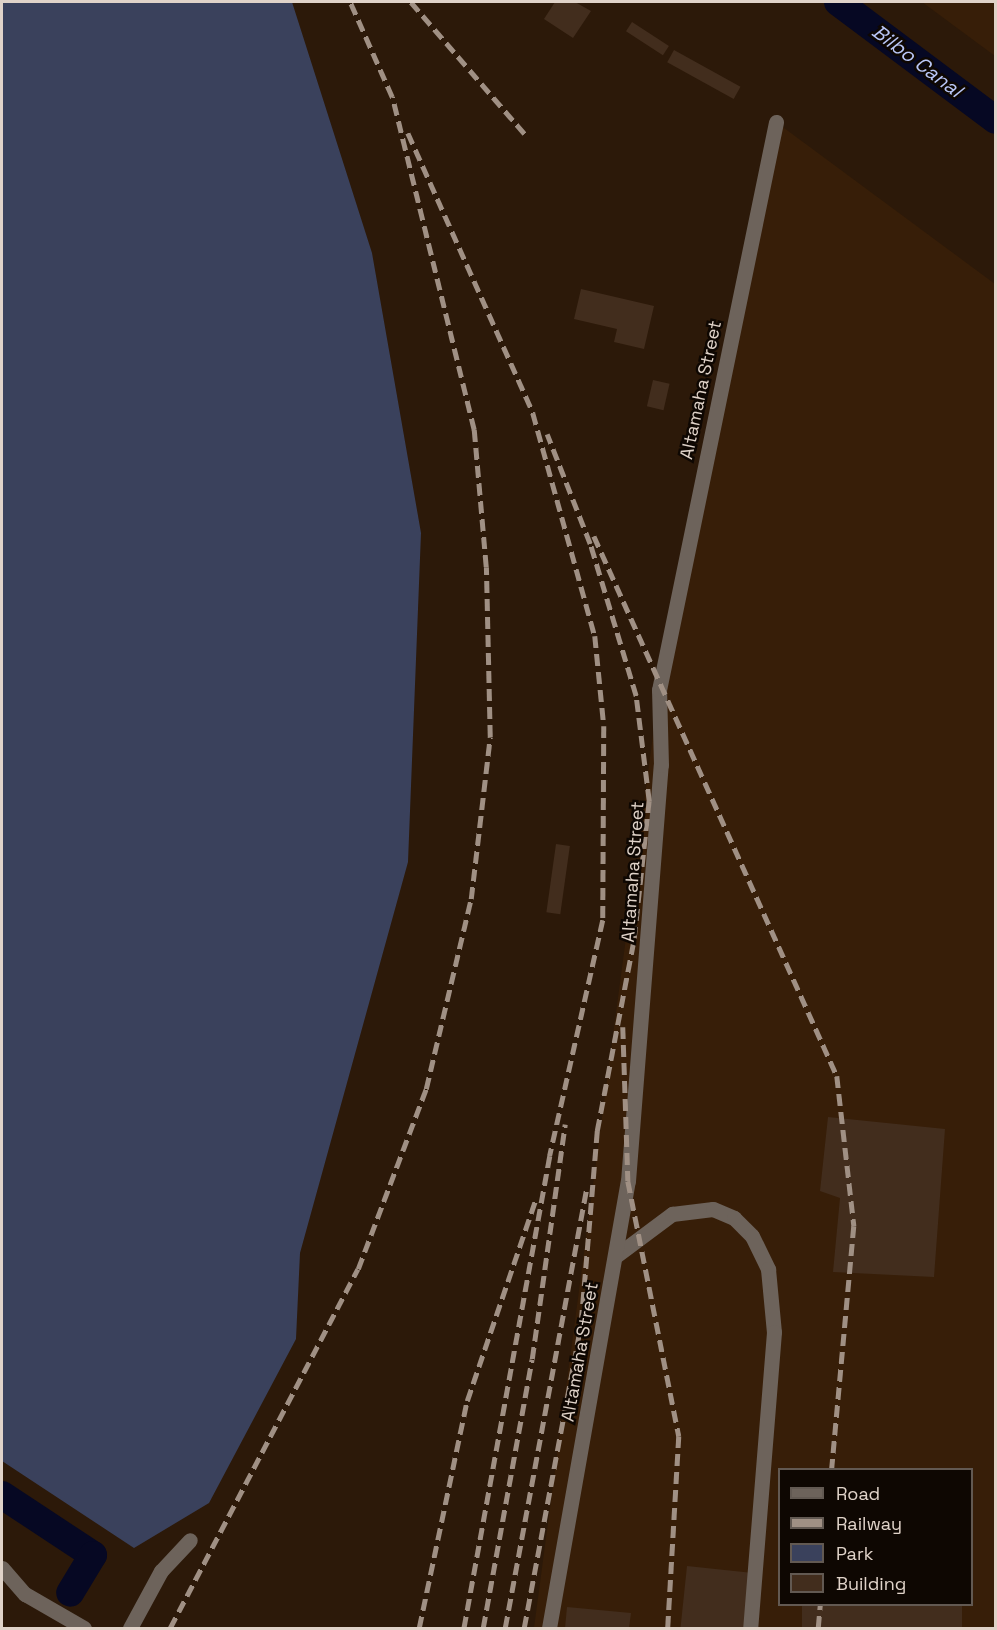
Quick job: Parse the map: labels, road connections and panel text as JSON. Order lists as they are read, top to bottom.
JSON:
{
  "streets": {
    "street": ["Altamaha Street"]
  },
  "water": ["Bilbo Canal"],
  "legend": [
    "Road",
    "Railway",
    "Park",
    "Building"
  ]
}
